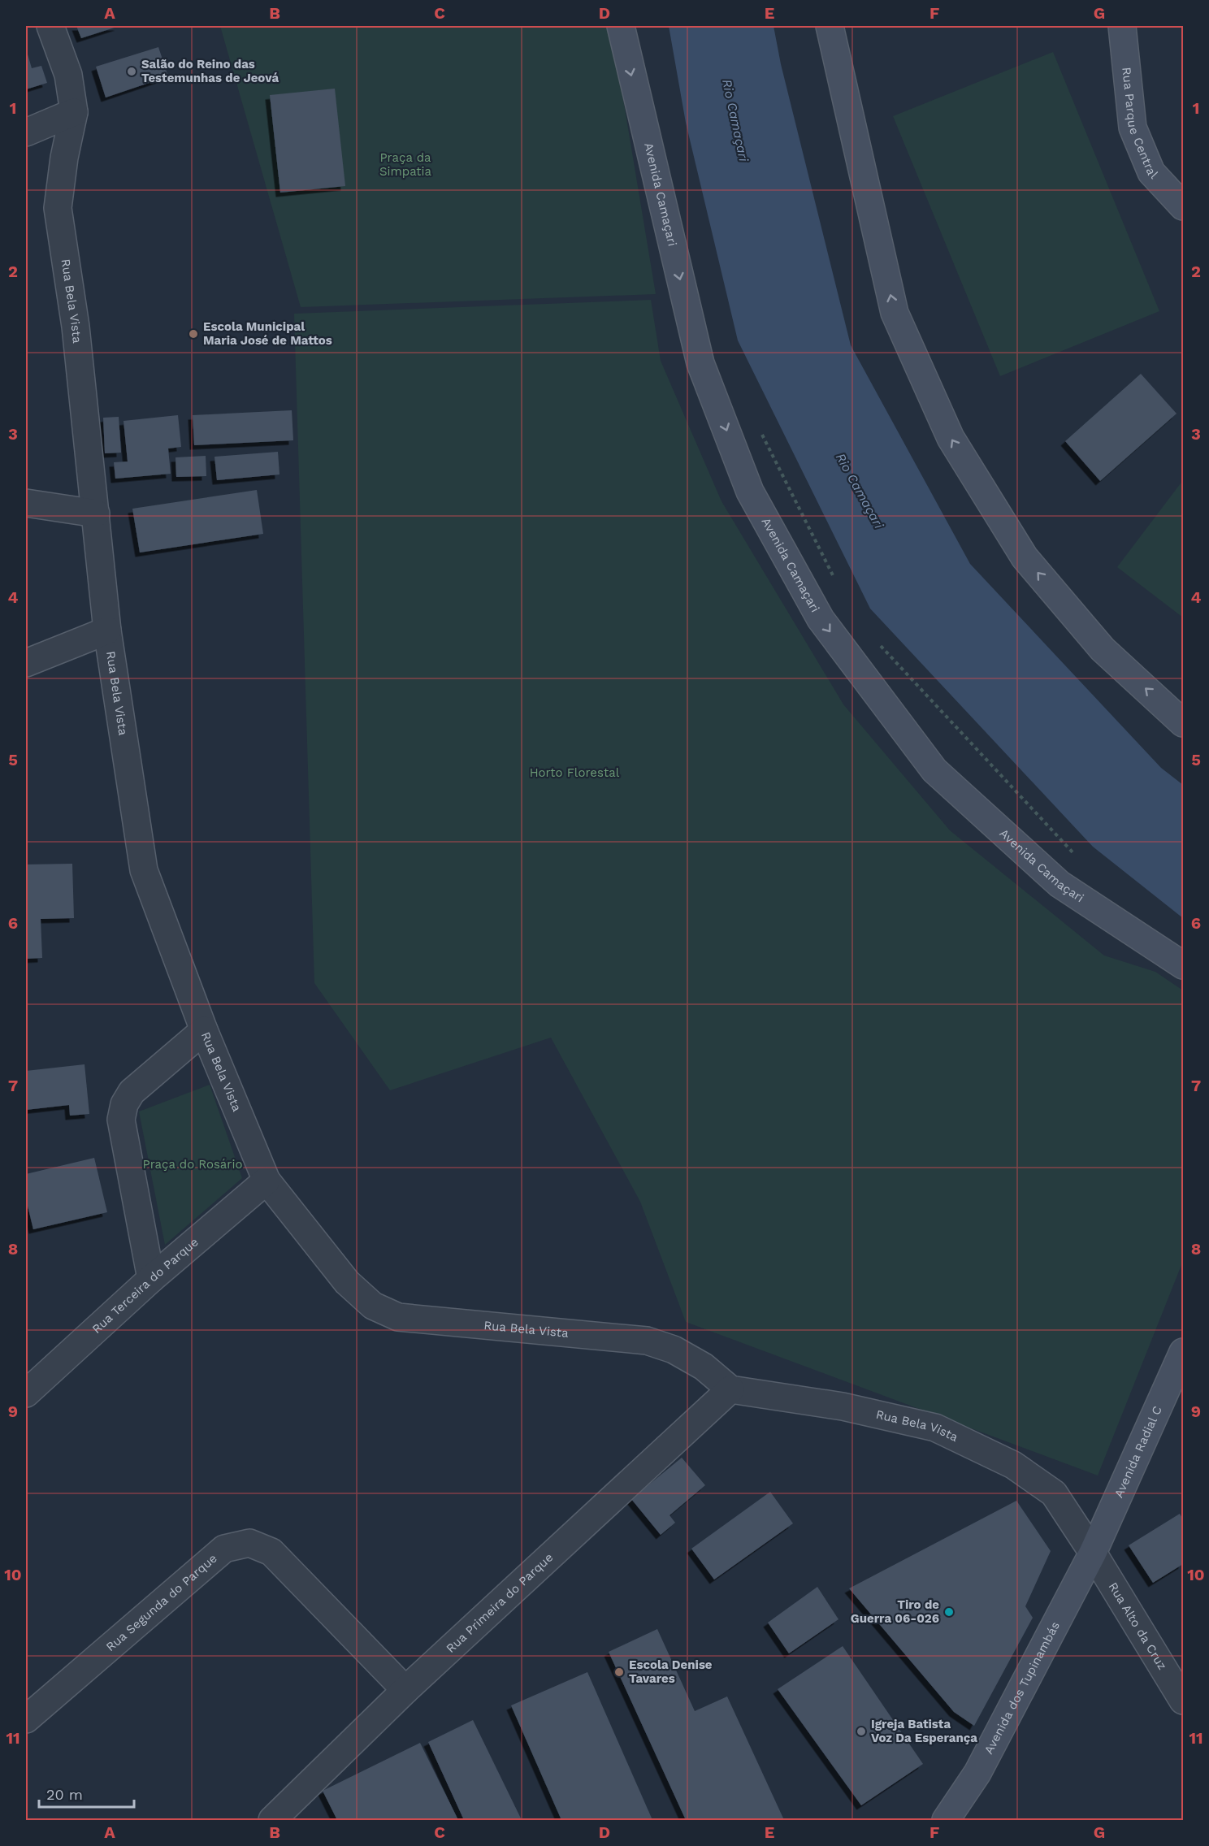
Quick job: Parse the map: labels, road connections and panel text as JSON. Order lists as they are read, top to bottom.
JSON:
{
  "streets": {
    "street": [
      "Rua Parque Central",
      "Avenida Camaçari",
      "Rua Bela Vista",
      "Rua Terceira do Parque",
      "Avenida Radial C",
      "Rua Segunda do Parque",
      "Rua Primeira do Parque",
      "Rua Alto da Cruz",
      "Avenida dos Tupinambás"
    ]
  },
  "crossings": [
    ["Rua Bela Vista", "Rua Terceira do Parque"],
    ["Rua Bela Vista", "Avenida Radial C"],
    ["Rua Bela Vista", "Rua Primeira do Parque"],
    ["Rua Bela Vista", "Rua Alto da Cruz"],
    ["Rua Bela Vista", "Avenida dos Tupinambás"],
    ["Avenida Radial C", "Rua Alto da Cruz"],
    ["Avenida Radial C", "Avenida dos Tupinambás"],
    ["Rua Segunda do Parque", "Rua Primeira do Parque"],
    ["Rua Alto da Cruz", "Avenida dos Tupinambás"]
  ],
  "water": ["Rio Camaçari"],
  "parks": ["Praça da Simpatia", "Horto Florestal", "Praça do Rosário"],
  "places": [
    "Salão do Reino das Testemunhas de Jeová",
    "Escola Municipal Maria José de Mattos",
    "Tiro de Guerra 06-026",
    "Escola Denise Tavares",
    "Igreja Batista Voz Da Esperança"
  ],
  "scale_bar": "20 m",
  "grid": {
    "columns": [
      "A",
      "B",
      "C",
      "D",
      "E",
      "F",
      "G"
    ],
    "rows": [
      "1",
      "2",
      "3",
      "4",
      "5",
      "6",
      "7",
      "8",
      "9",
      "10",
      "11"
    ]
  }
}
